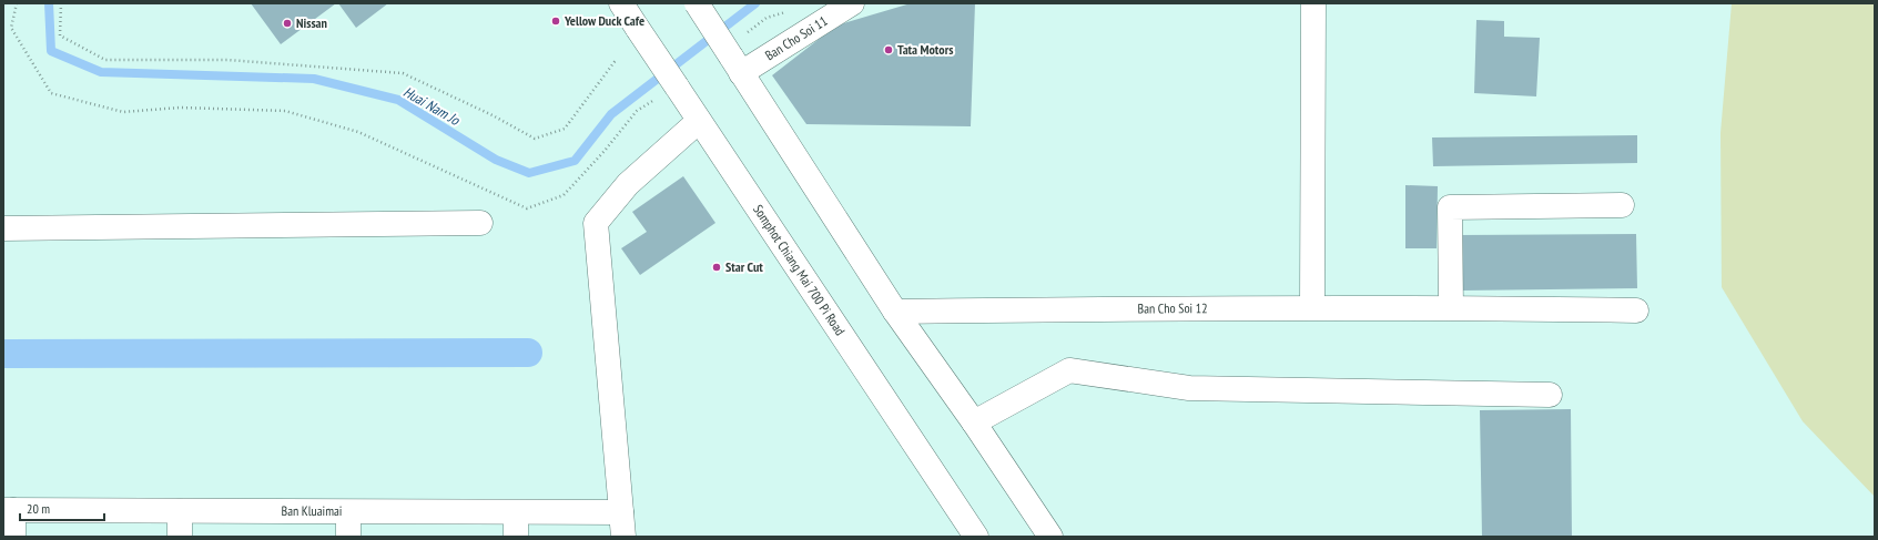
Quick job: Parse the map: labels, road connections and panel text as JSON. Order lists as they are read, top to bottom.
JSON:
{
  "streets": {
    "street": [
      "Ban Cho Soi 11",
      "Somphot Chiang Mai 700 Pi Road",
      "Ban Cho Soi 12",
      "Ban Kluaimai"
    ]
  },
  "water": ["Huai Nam Jo"],
  "places": [
    "Yellow Duck Cafe",
    "Nissan",
    "Tata Motors",
    "Star Cut"
  ],
  "scale_bar": "20 m"
}
